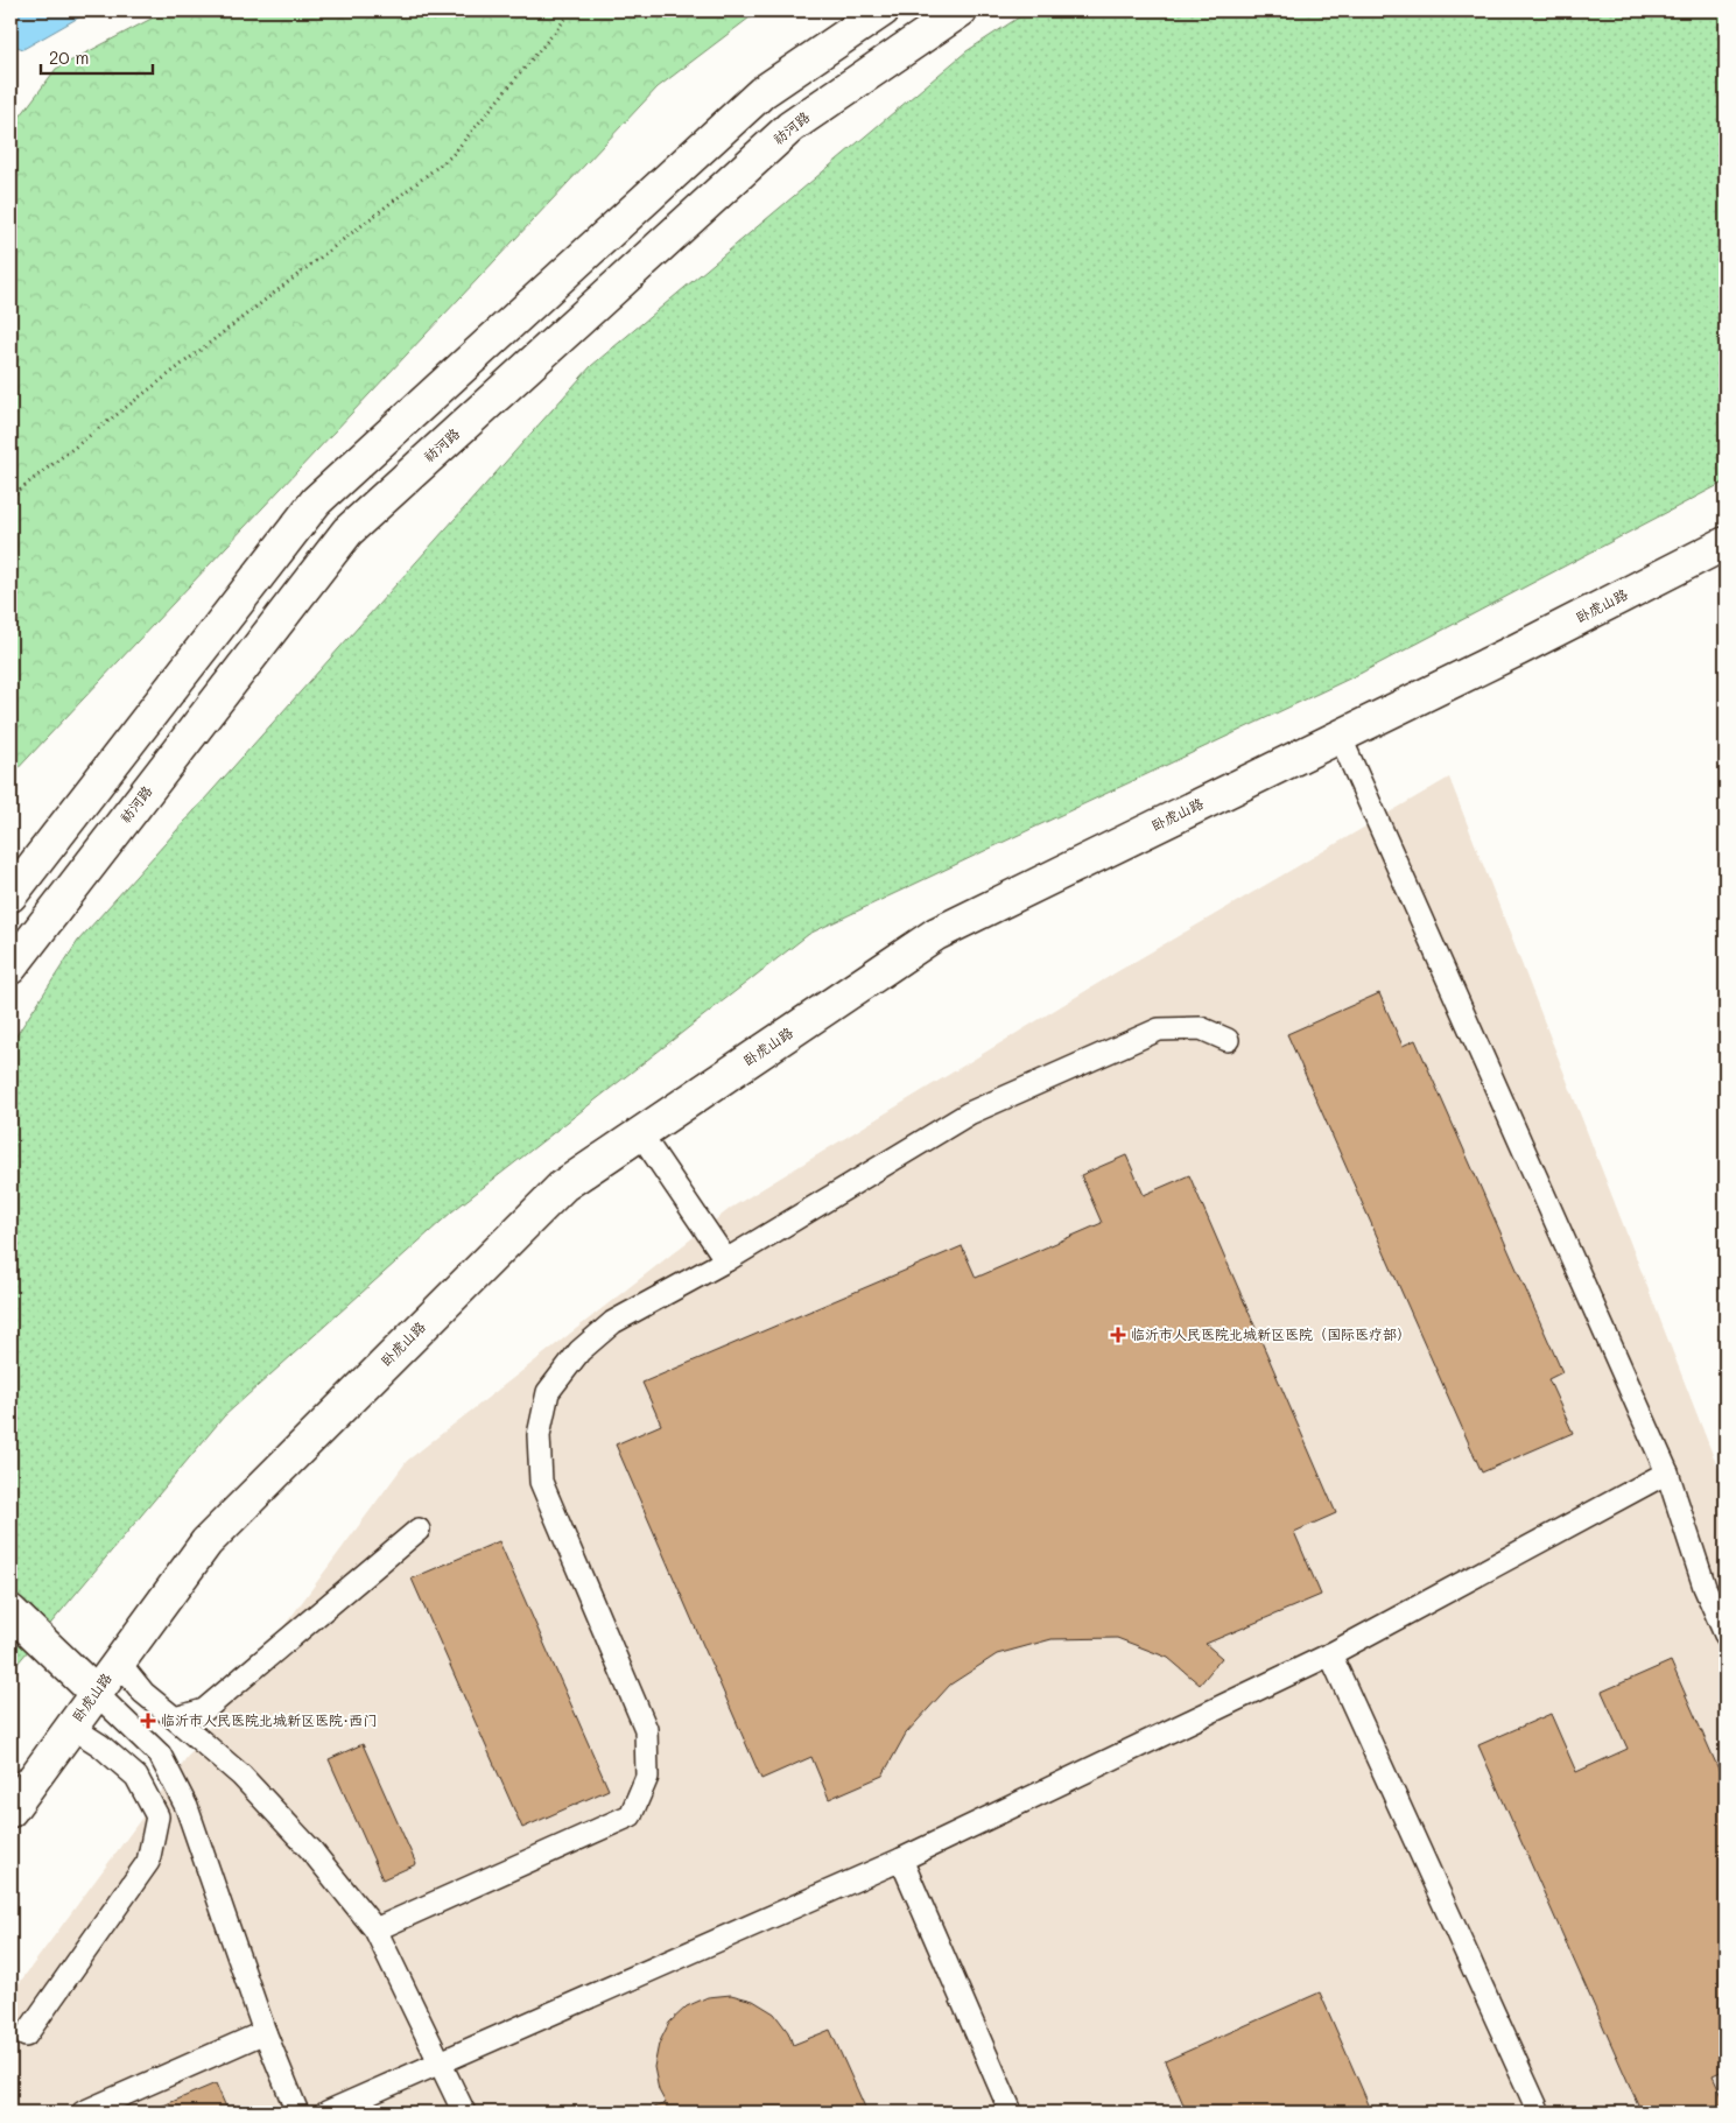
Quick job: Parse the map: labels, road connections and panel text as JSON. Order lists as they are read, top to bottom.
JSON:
{
  "streets": {
    "main road": ["祊河路", "卧虎山路"]
  },
  "places": {
    "health": ["临沂市人民医院北城新区医院（国际医疗部）", "临沂市人民医院北城新区医院·西门"]
  },
  "scale_bar": "20 m"
}
